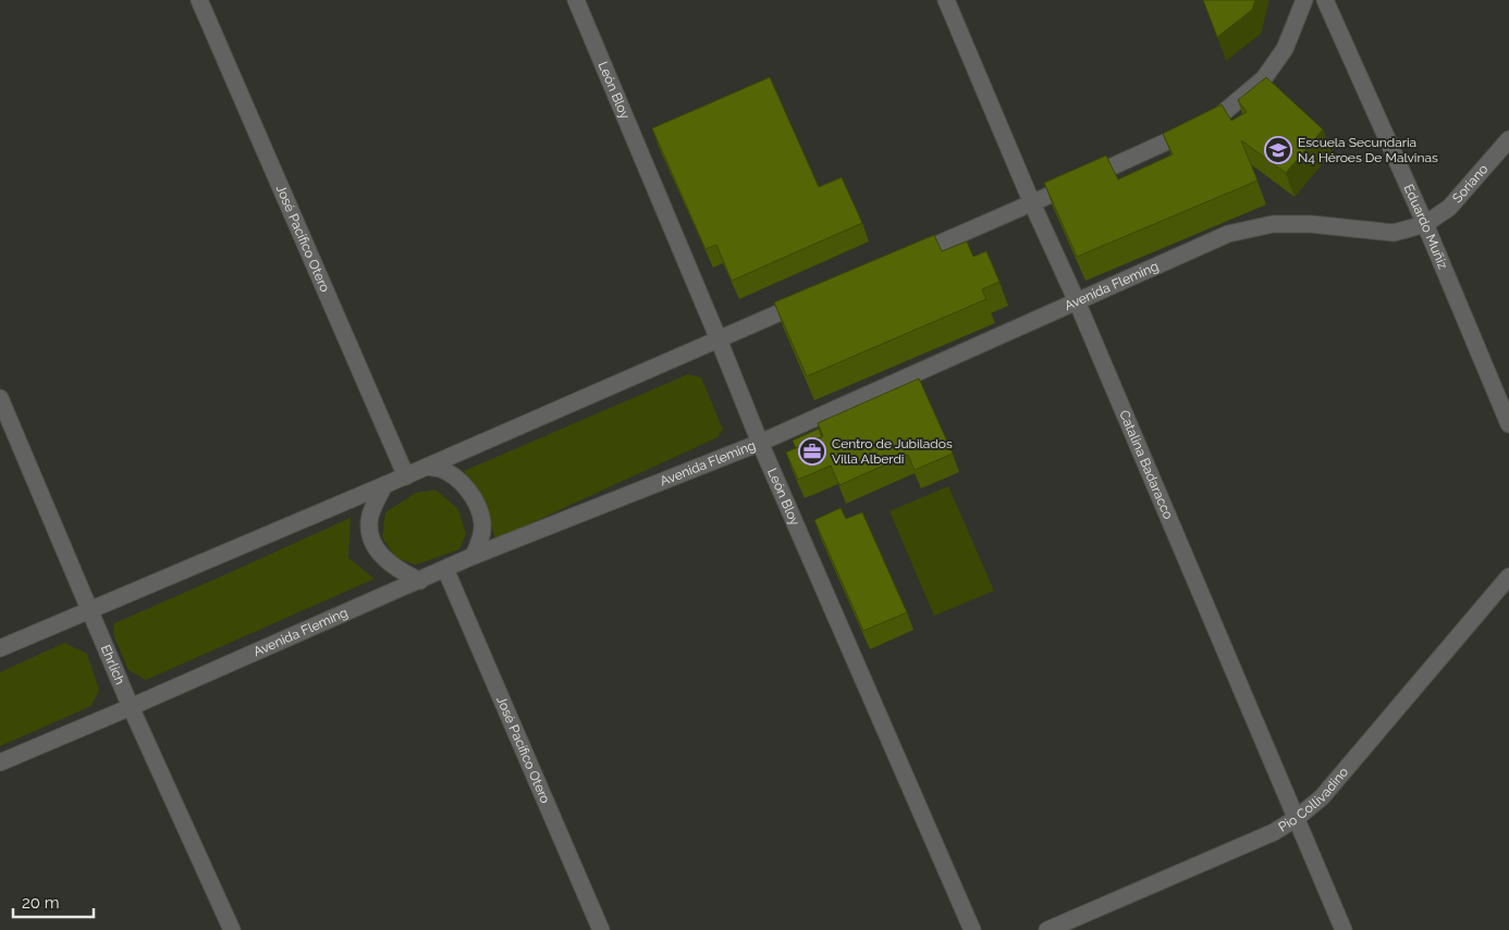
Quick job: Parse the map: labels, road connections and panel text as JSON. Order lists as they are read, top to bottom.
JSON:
{
  "streets": {
    "street": [
      "León Bloy",
      "Soriano",
      "Eduardo Muñiz",
      "José Pacífico Otero",
      "Avenida Fleming",
      "Catalina Badaracco",
      "Ehrlich",
      "Pio Collivadino"
    ]
  },
  "crossings": [
    ["León Bloy", "Avenida Fleming"],
    ["Soriano", "Eduardo Muñiz"],
    ["Soriano", "Avenida Fleming"],
    ["Eduardo Muñiz", "Avenida Fleming"],
    ["José Pacífico Otero", "Avenida Fleming"],
    ["Avenida Fleming", "Catalina Badaracco"],
    ["Avenida Fleming", "Ehrlich"],
    ["Catalina Badaracco", "Pio Collivadino"]
  ],
  "places": {
    "school or university": ["Escuela Secundaria N4 Héroes De Malvinas"],
    "office": ["Centro de Jubilados Villa Alberdi"]
  },
  "scale_bar": "20 m"
}
